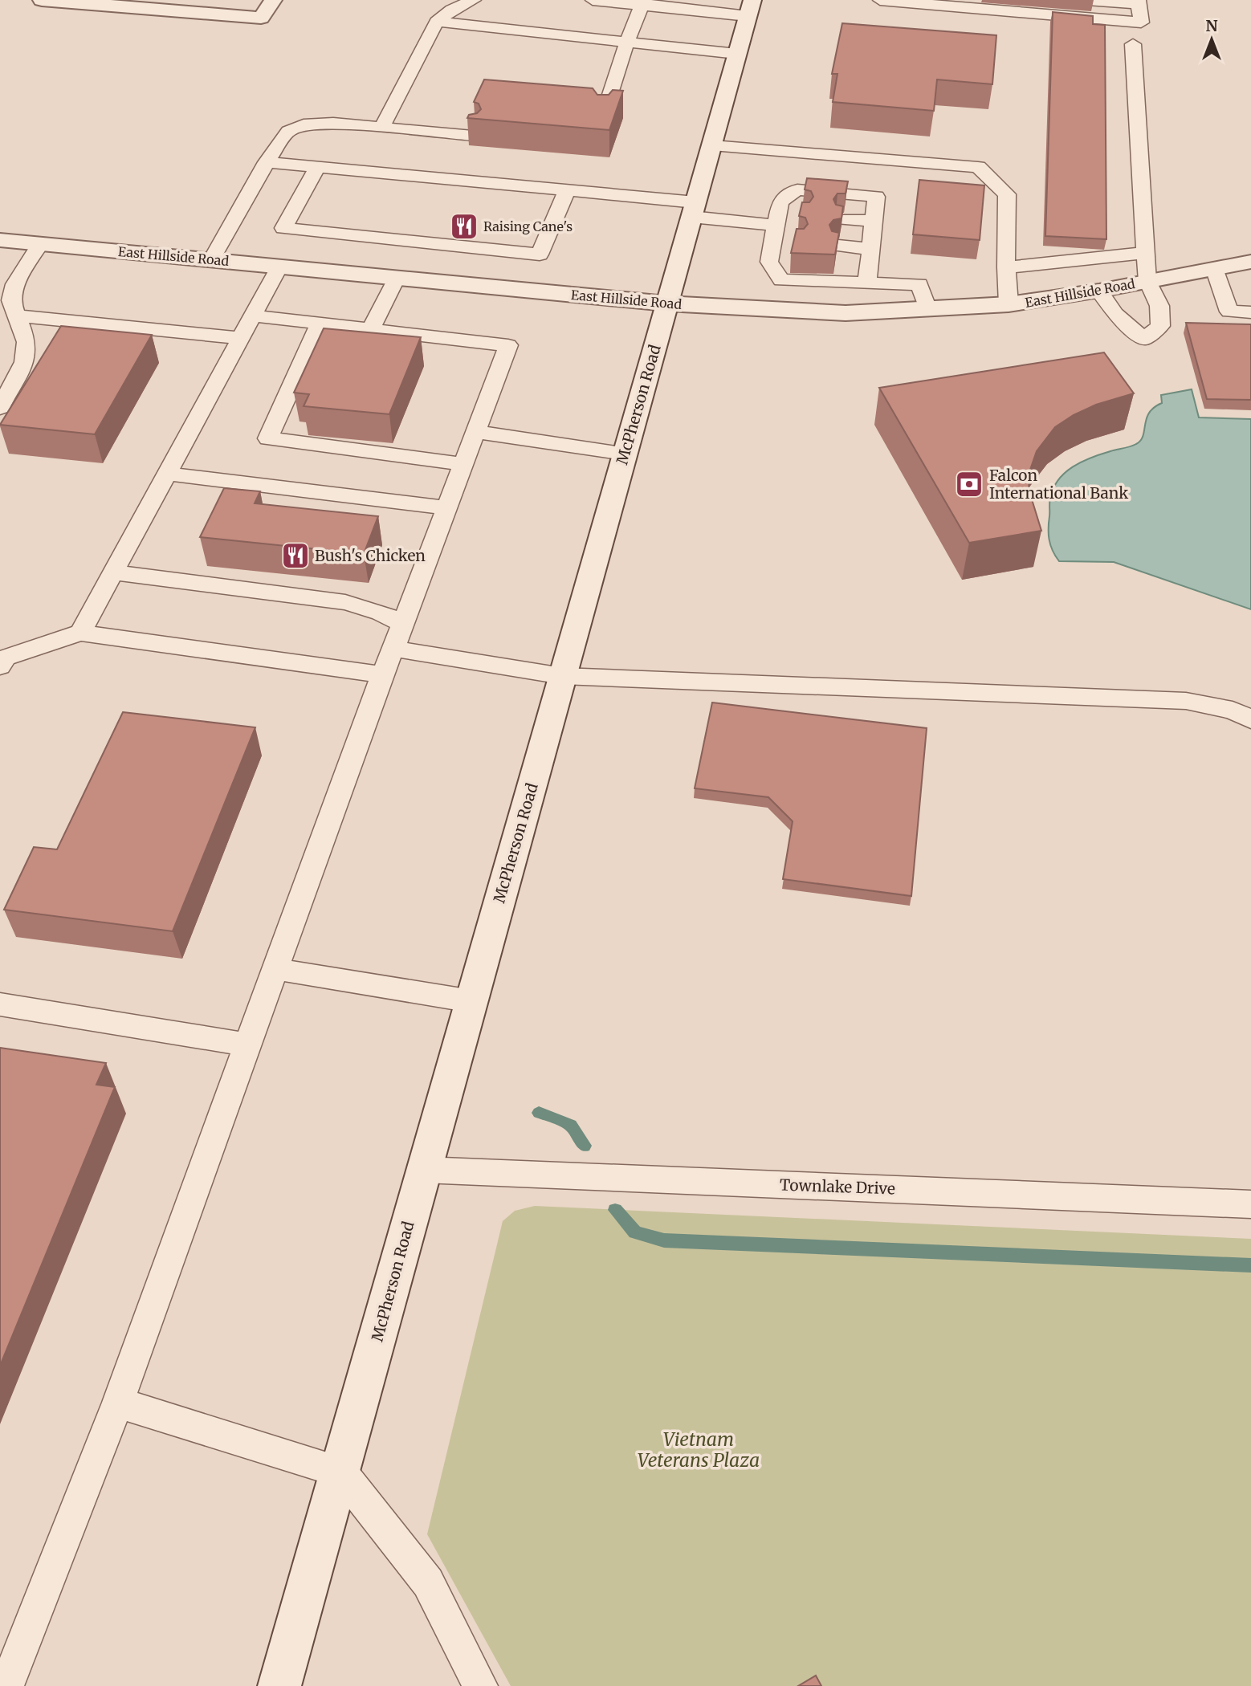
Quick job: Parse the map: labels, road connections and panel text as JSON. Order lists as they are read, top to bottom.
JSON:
{
  "streets": {
    "main road": ["East Hillside Road", "McPherson Road"],
    "lane": ["Townlake Drive"]
  },
  "crossings": [
    ["East Hillside Road", "McPherson Road"],
    ["McPherson Road", "Townlake Drive"]
  ],
  "parks": ["Vietnam Veterans Plaza"],
  "places": {
    "restaurant": ["Raising Cane's", "Bush's Chicken"],
    "bank": ["Falcon International Bank"]
  },
  "north": "top"
}
